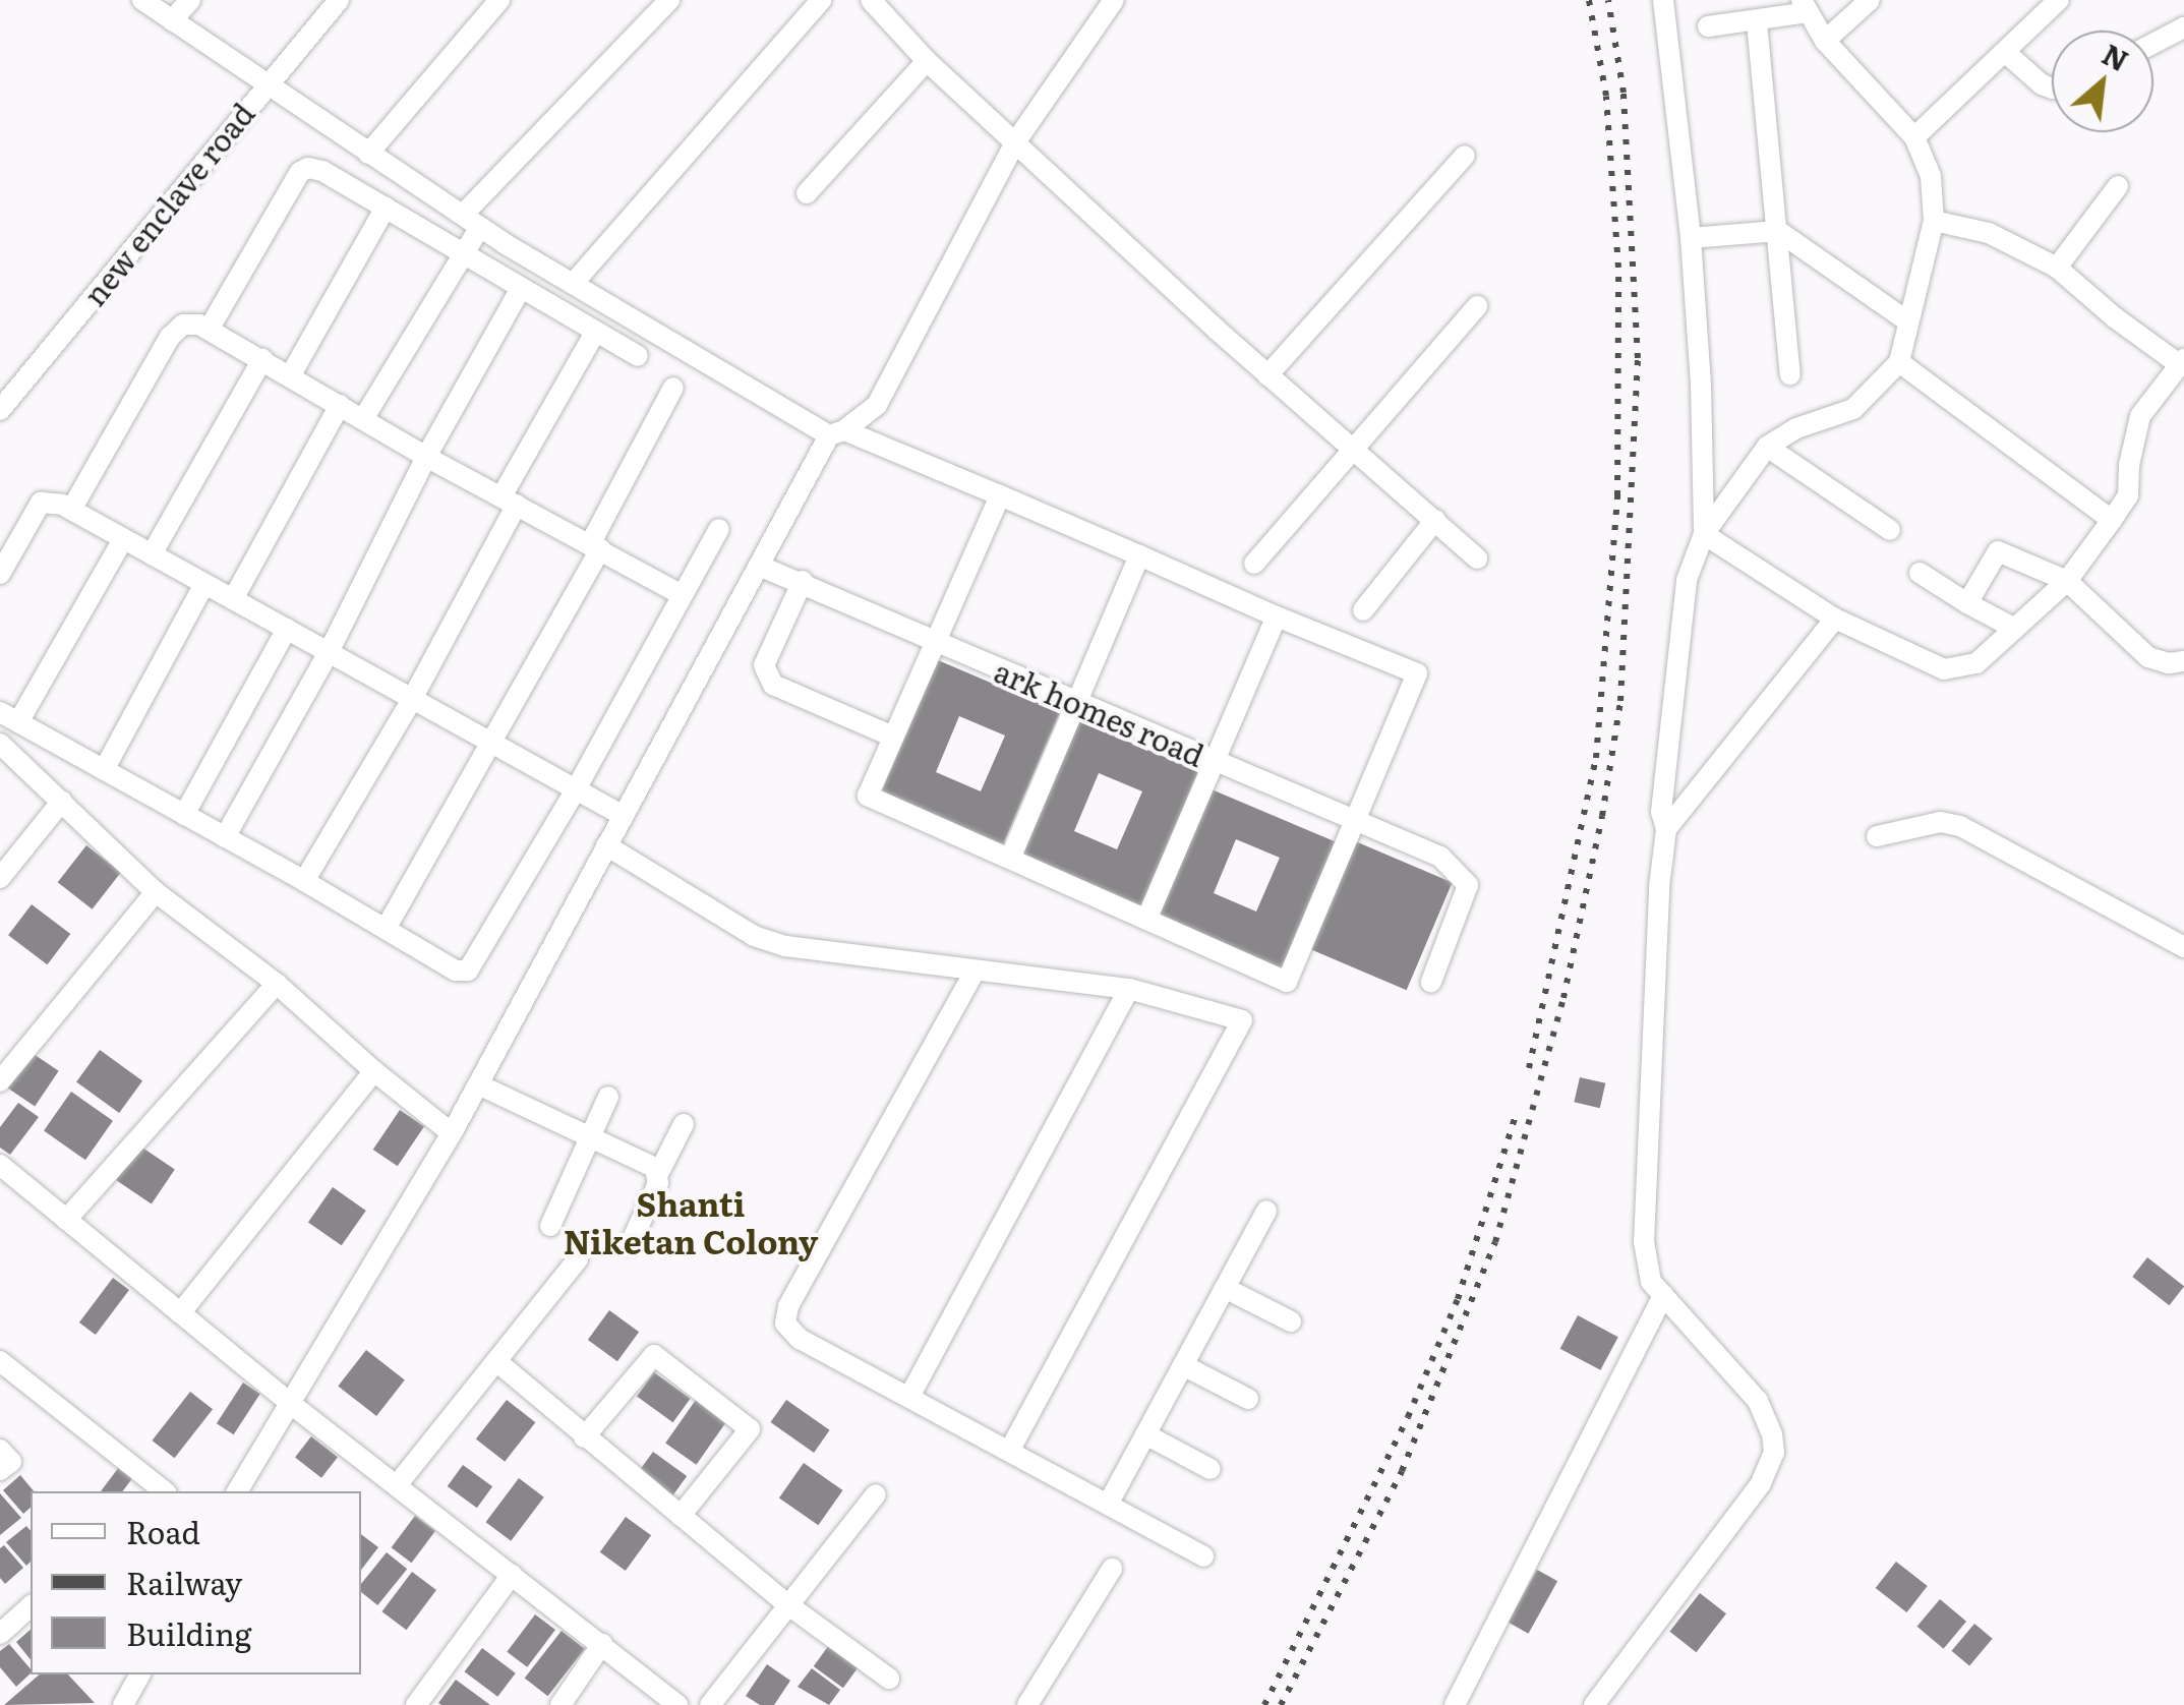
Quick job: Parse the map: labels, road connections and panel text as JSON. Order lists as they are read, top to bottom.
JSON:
{
  "streets": {
    "street": ["new enclave road", "ark homes road"]
  },
  "districts": ["Shanti Niketan Colony"],
  "legend": ["Road", "Railway", "Building"],
  "north": "top right"
}
